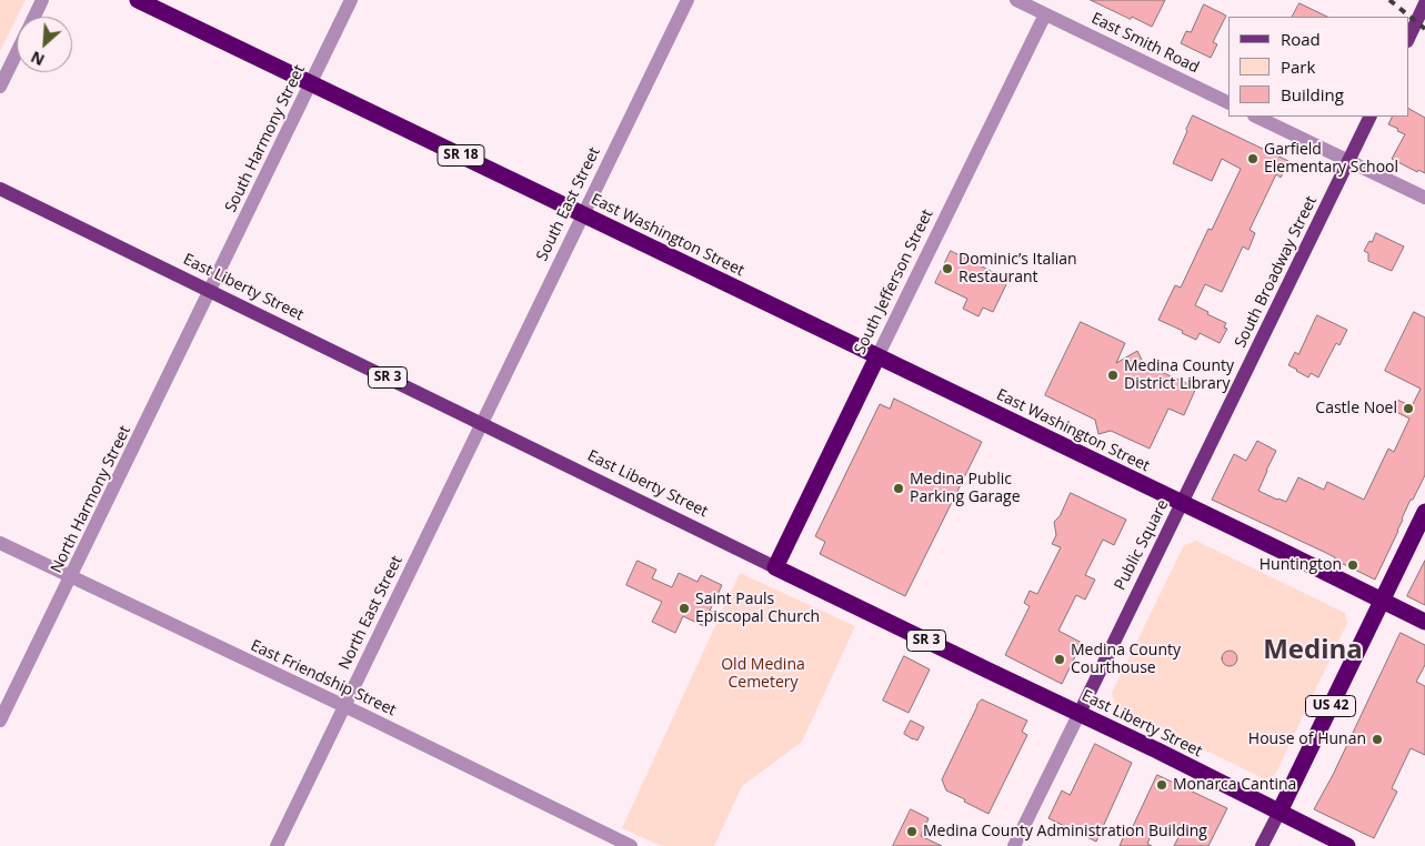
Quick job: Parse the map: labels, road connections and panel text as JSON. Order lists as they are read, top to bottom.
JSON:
{
  "streets": {
    "highway": [
      "SR 18",
      "East Washington Street",
      "South Jefferson Street",
      "East Liberty Street",
      "SR 3",
      "Public Square",
      "US 42"
    ],
    "main road": ["South Broadway Street"],
    "street": [
      "East Smith Road",
      "South Harmony Street",
      "South East Street",
      "North Harmony Street",
      "North East Street",
      "East Friendship Street"
    ]
  },
  "crossings": [
    ["East Smith Road", "South Jefferson Street"],
    ["South Harmony Street", "East Washington Street"],
    ["South Harmony Street", "East Liberty Street"],
    ["South Harmony Street", "North Harmony Street"],
    ["South East Street", "East Washington Street"],
    ["South East Street", "East Liberty Street"],
    ["South East Street", "North East Street"],
    ["East Washington Street", "South Broadway Street"],
    ["East Washington Street", "South Jefferson Street"],
    ["East Washington Street", "Public Square"],
    ["South Broadway Street", "Public Square"],
    ["South Jefferson Street", "East Liberty Street"],
    ["East Liberty Street", "North Harmony Street"],
    ["East Liberty Street", "Public Square"],
    ["East Liberty Street", "North East Street"],
    ["East Liberty Street", "US 42"],
    ["North Harmony Street", "East Friendship Street"],
    ["Public Square", "US 42"],
    ["North East Street", "East Friendship Street"]
  ],
  "districts": ["Medina"],
  "parks": ["Old Medina Cemetery"],
  "places": [
    "Garfield Elementary School",
    "Dominic’s Italian Restaurant",
    "Medina County District Library",
    "Castle Noel",
    "Medina Public Parking Garage",
    "Huntington",
    "Saint Pauls Episcopal Church",
    "Medina County Courthouse",
    "House of Hunan",
    "Monarca Cantina",
    "Medina County Administration Building"
  ],
  "legend": ["Road", "Park", "Building"],
  "north": "bottom left"
}
